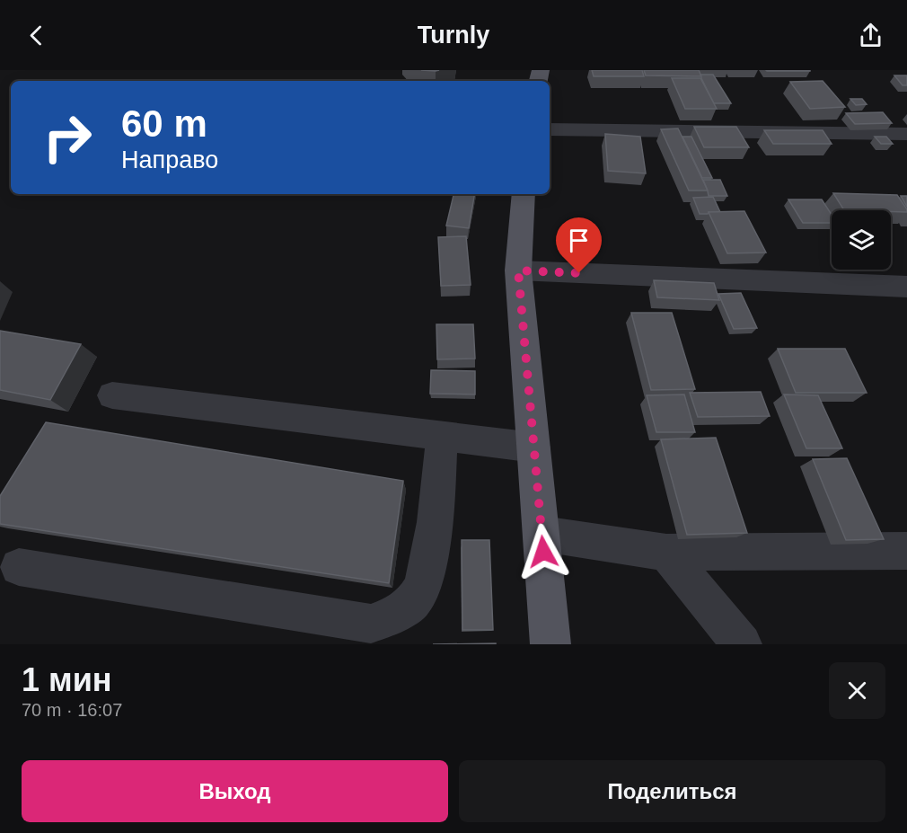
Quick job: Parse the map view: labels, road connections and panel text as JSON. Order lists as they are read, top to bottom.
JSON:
{
  "page": {
    "header": "Turnly",
    "turn": ["60 m", "Направо"],
    "heading": ["1 мин", "70 m · 16:07"],
    "buttons": ["Выход", "Поделиться"]
  }
}
